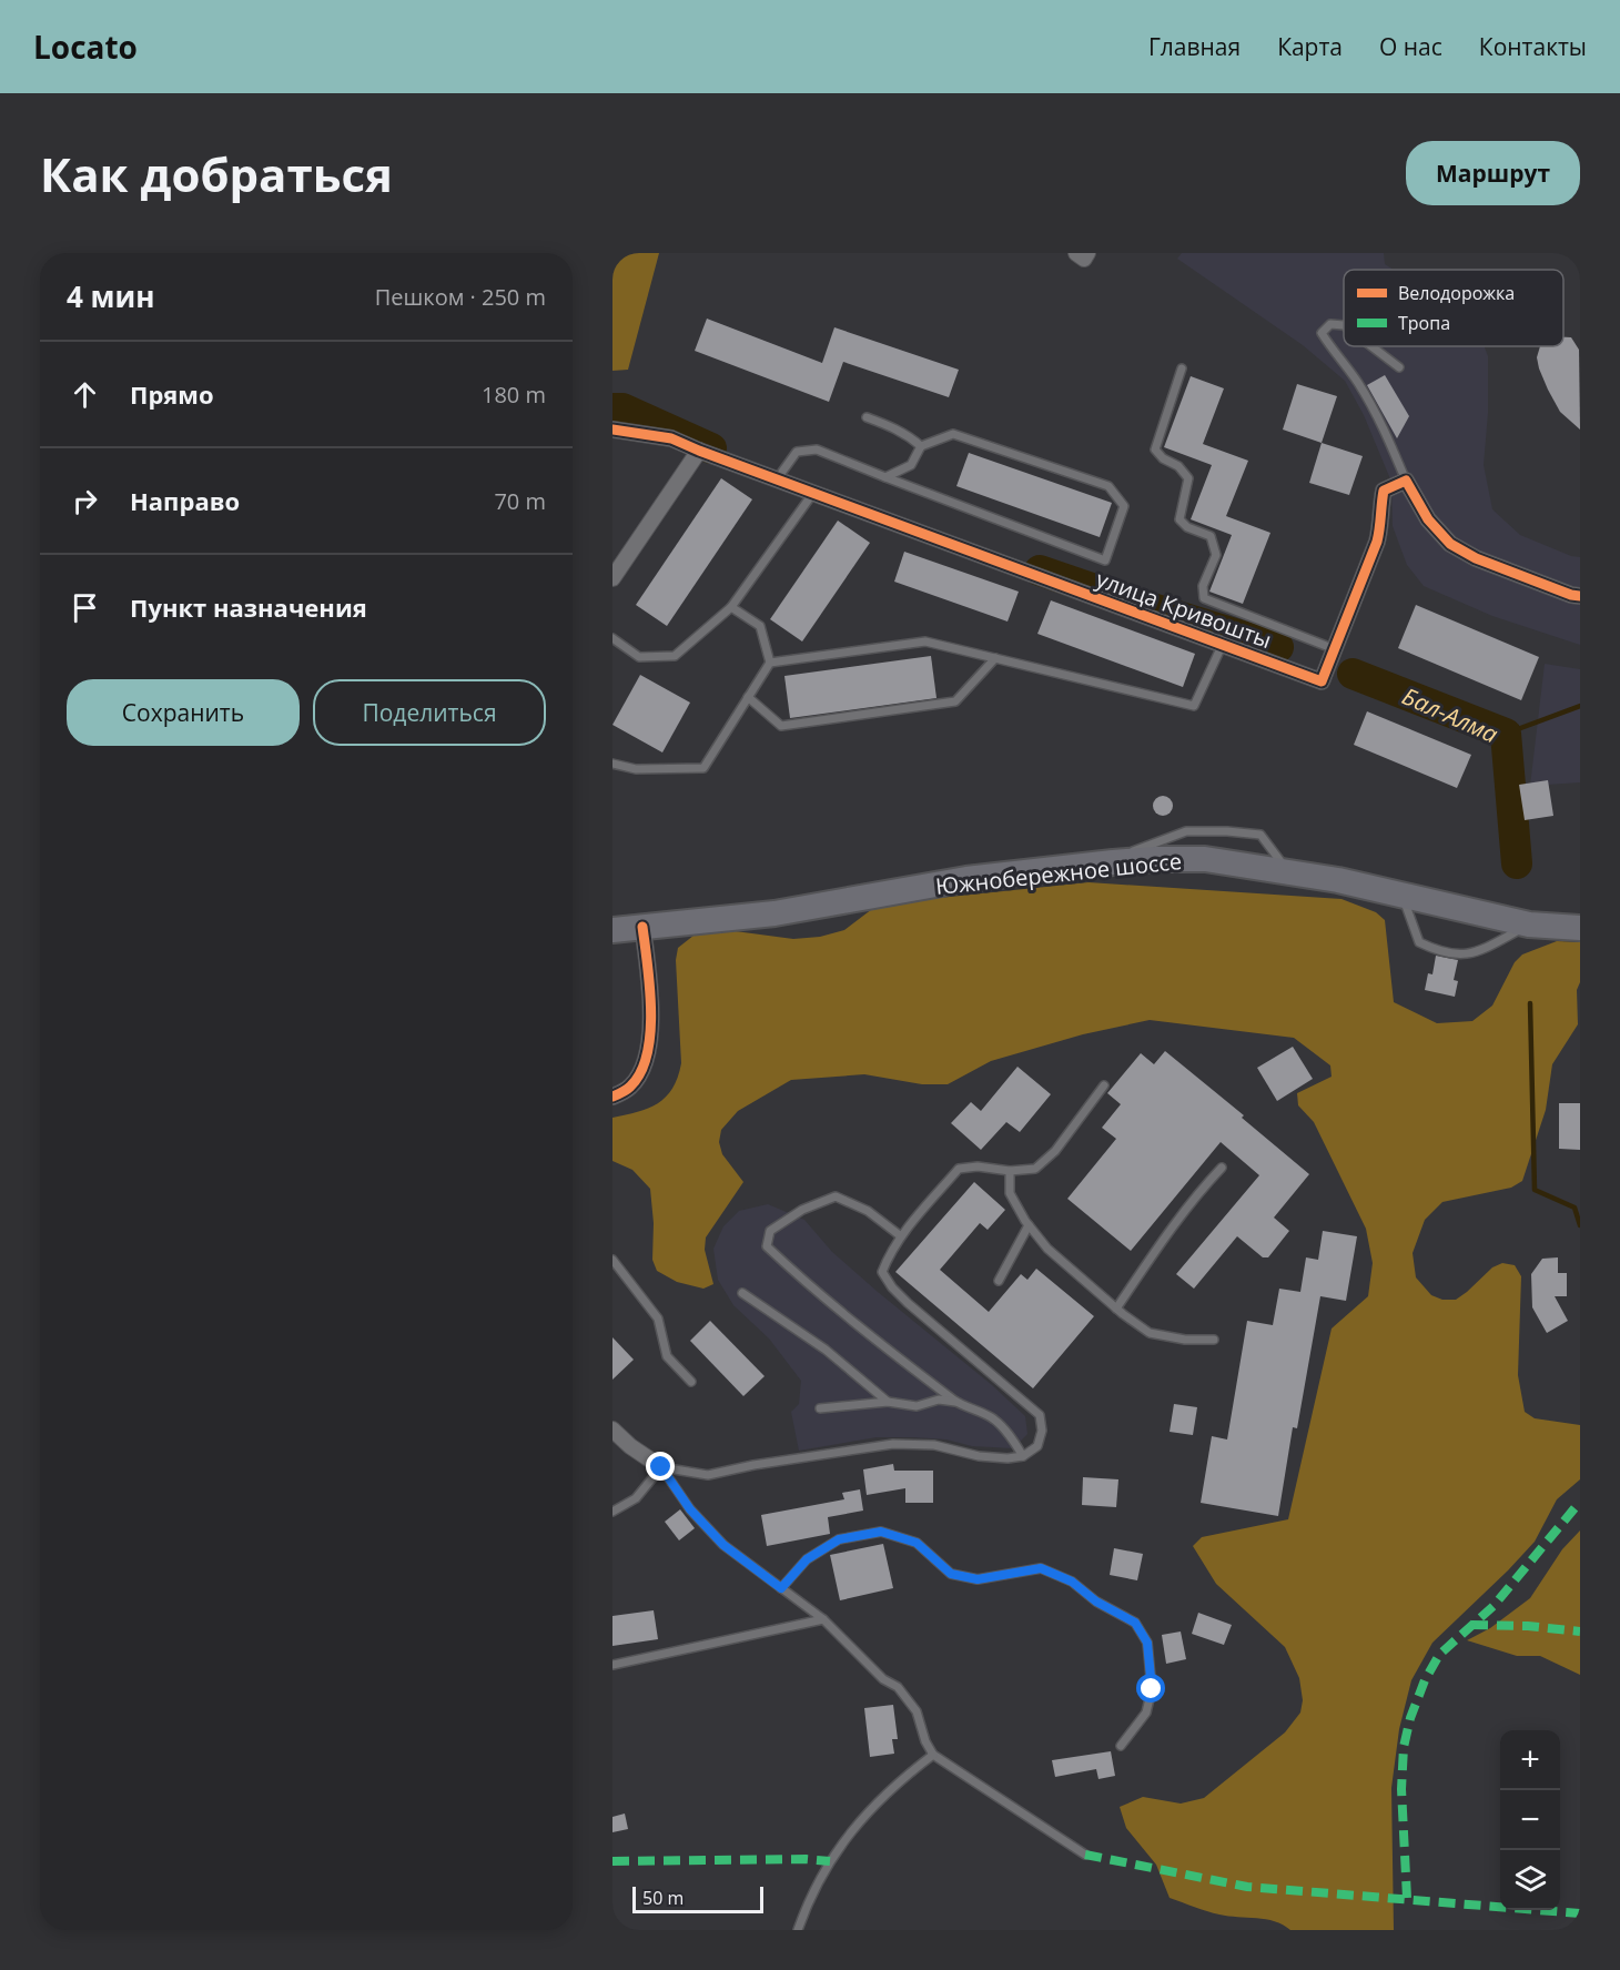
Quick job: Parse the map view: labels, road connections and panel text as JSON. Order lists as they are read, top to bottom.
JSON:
{
  "streets": {
    "highway": ["Южнобережное шоссе"],
    "street": ["улица Кривошты"]
  },
  "water": ["Бал-Алма"],
  "legend": ["Велодорожка", "Тропа"],
  "scale_bar": "50 m",
  "page": {
    "header": "Locato",
    "nav": [
      "Главная",
      "Карта",
      "О нас",
      "Контакты"
    ],
    "buttons": [
      "Маршрут",
      ["Сохранить", "Поделиться"]
    ],
    "title": "Как добраться",
    "heading": ["4 мин", "Пешком · 250 m"],
    "list": [
      ["Прямо", "180 m"],
      ["Направо", "70 m"],
      "Пункт назначения"
    ],
    "map_buttons": ["+", "−"],
    "scale": "50 m"
  }
}
